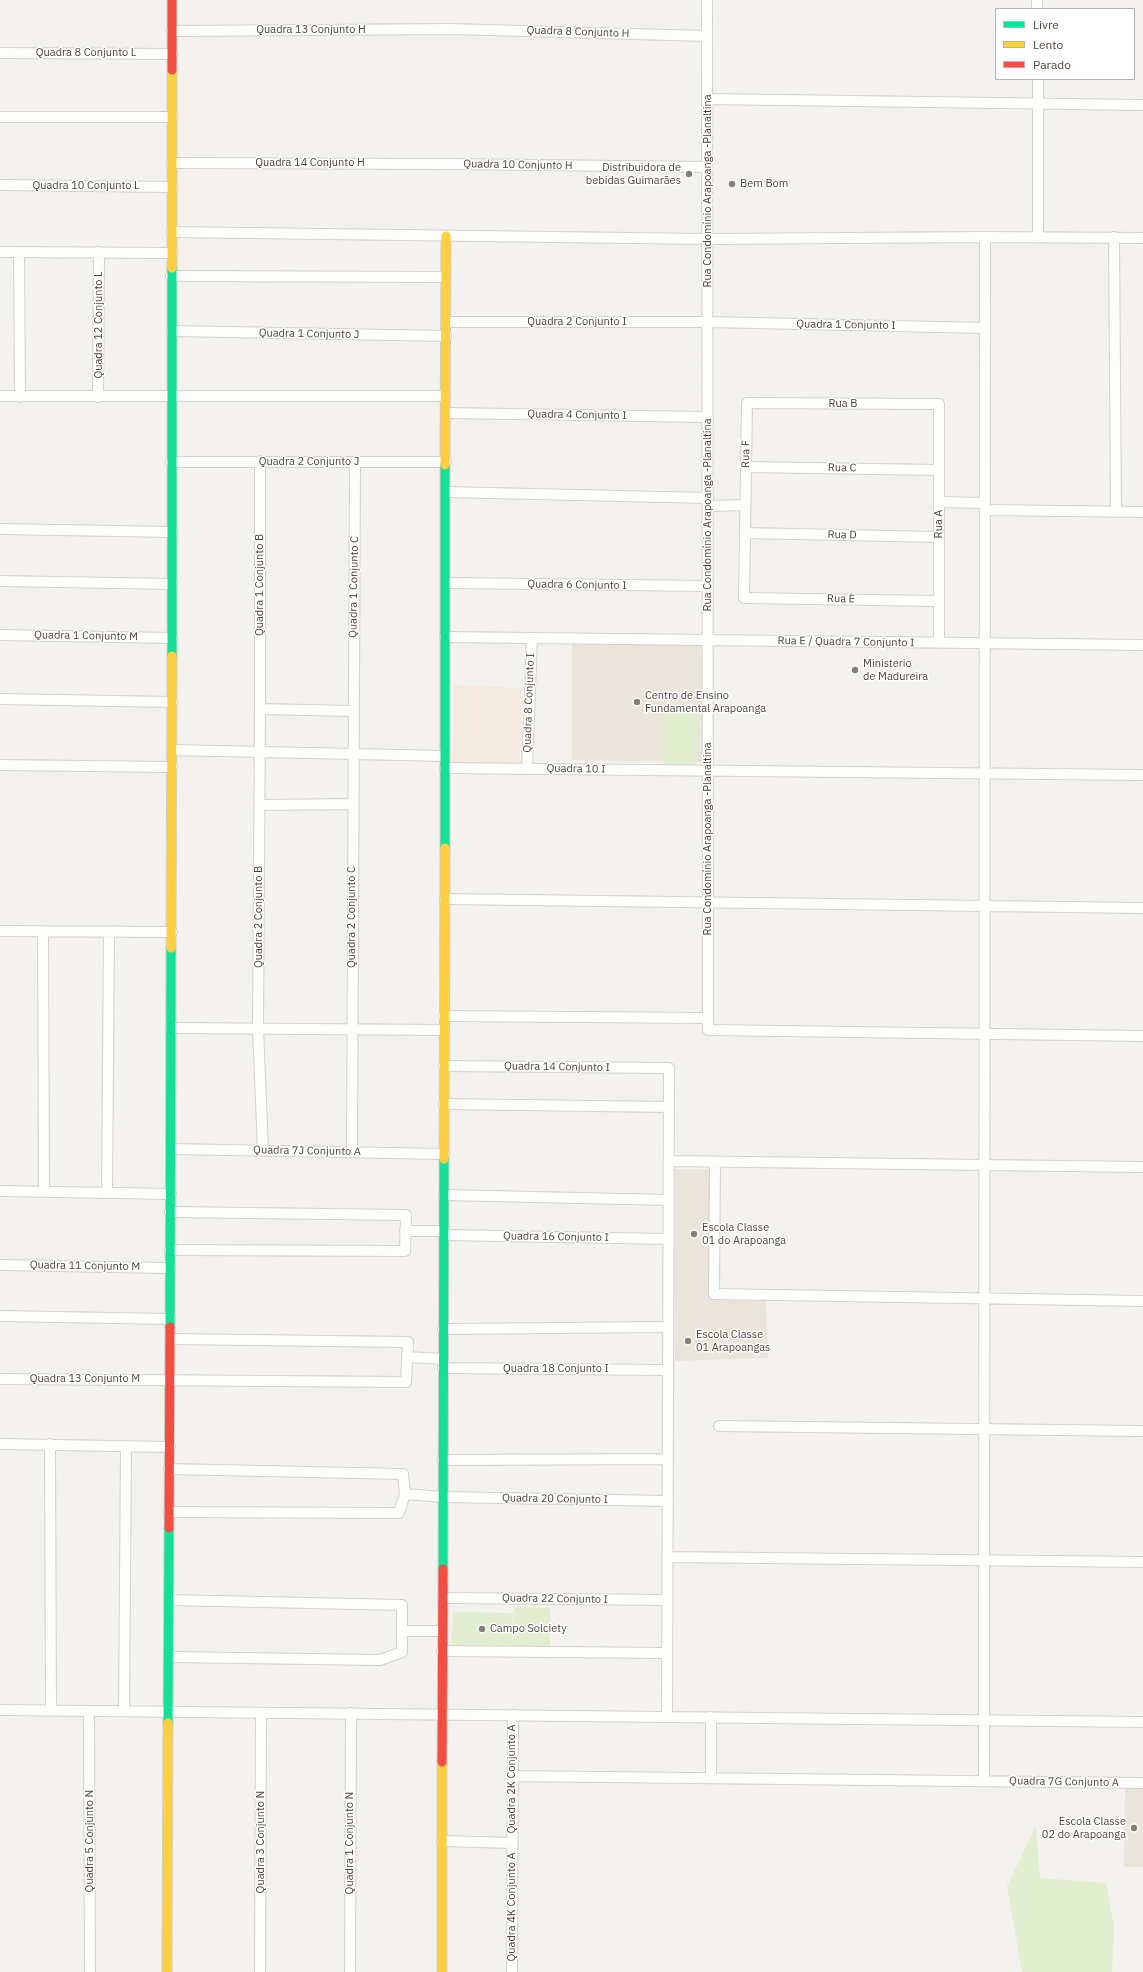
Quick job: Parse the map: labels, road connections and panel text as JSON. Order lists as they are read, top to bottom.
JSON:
{
  "streets": {
    "street": [
      "Quadra 13 Conjunto H",
      "Quadra 8 Conjunto H",
      "Quadra 8 Conjunto L",
      "Quadra 14 Conjunto H",
      "Quadra 10 Conjunto H",
      "Quadra 10 Conjunto L",
      "Rua Condomínio Arapoanga -Planaltina",
      "Quadra 2 Conjunto I",
      "Quadra 12 Conjunto L",
      "Quadra 1 Conjunto I",
      "Quadra 1 Conjunto J",
      "Rua B",
      "Quadra 4 Conjunto I",
      "Rua F",
      "Quadra 2 Conjunto J",
      "Rua C",
      "Rua A",
      "Rua D",
      "Quadra 1 Conjunto B",
      "Quadra 6 Conjunto I",
      "Quadra 1 Conjunto C",
      "Rua E",
      "Quadra 1 Conjunto M",
      "Rua E / Quadra 7 Conjunto I",
      "Quadra 8 Conjunto I",
      "Quadra 10 I",
      "Quadra 2 Conjunto B",
      "Quadra 2 Conjunto C",
      "Quadra 14 Conjunto I",
      "Quadra 7J Conjunto A",
      "Quadra 16 Conjunto I",
      "Quadra 11 Conjunto M",
      "Quadra 18 Conjunto I",
      "Quadra 13 Conjunto M",
      "Quadra 20 Conjunto I",
      "Quadra 22 Conjunto I",
      "Quadra 2K Conjunto A",
      "Quadra 7G Conjunto A",
      "Quadra 5 Conjunto N",
      "Quadra 3 Conjunto N",
      "Quadra 1 Conjunto N",
      "Quadra 4K Conjunto A"
    ]
  },
  "crossings": [
    ["Quadra 13 Conjunto H", "Quadra 8 Conjunto H"],
    ["Quadra 8 Conjunto H", "Rua Condomínio Arapoanga -Planaltina"],
    ["Quadra 14 Conjunto H", "Quadra 10 Conjunto H"],
    ["Quadra 10 Conjunto H", "Rua Condomínio Arapoanga -Planaltina"],
    ["Rua Condomínio Arapoanga -Planaltina", "Quadra 2 Conjunto I"],
    ["Rua Condomínio Arapoanga -Planaltina", "Quadra 1 Conjunto I"],
    ["Rua Condomínio Arapoanga -Planaltina", "Quadra 4 Conjunto I"],
    ["Rua Condomínio Arapoanga -Planaltina", "Quadra 6 Conjunto I"],
    ["Rua Condomínio Arapoanga -Planaltina", "Rua E / Quadra 7 Conjunto I"],
    ["Rua Condomínio Arapoanga -Planaltina", "Quadra 10 I"],
    ["Quadra 2 Conjunto I", "Quadra 1 Conjunto I"],
    ["Rua B", "Rua F"],
    ["Rua B", "Rua A"],
    ["Rua F", "Rua C"],
    ["Rua F", "Rua D"],
    ["Rua F", "Rua E"],
    ["Quadra 2 Conjunto J", "Quadra 1 Conjunto B"],
    ["Quadra 2 Conjunto J", "Quadra 1 Conjunto C"],
    ["Rua C", "Rua A"],
    ["Rua A", "Rua D"],
    ["Rua A", "Rua E"],
    ["Rua A", "Rua E / Quadra 7 Conjunto I"],
    ["Quadra 1 Conjunto B", "Quadra 2 Conjunto B"],
    ["Quadra 1 Conjunto C", "Quadra 2 Conjunto C"],
    ["Rua E / Quadra 7 Conjunto I", "Quadra 8 Conjunto I"],
    ["Quadra 8 Conjunto I", "Quadra 10 I"],
    ["Quadra 2 Conjunto B", "Quadra 7J Conjunto A"],
    ["Quadra 2 Conjunto C", "Quadra 7J Conjunto A"],
    ["Quadra 18 Conjunto I", "Quadra 13 Conjunto M"],
    ["Quadra 2K Conjunto A", "Quadra 7G Conjunto A"],
    ["Quadra 2K Conjunto A", "Quadra 4K Conjunto A"]
  ],
  "places": [
    "Distribuidora de bebidas Guimarães",
    "Bem Bom",
    "Ministerio de Madureira",
    "Centro de Ensino Fundamental Arapoanga",
    "Escola Classe 01 do Arapoanga",
    "Escola Classe 01 Arapoangas",
    "Campo Solciety",
    "Escola Classe 02 do Arapoanga"
  ],
  "legend": ["Livre", "Lento", "Parado"]
}
